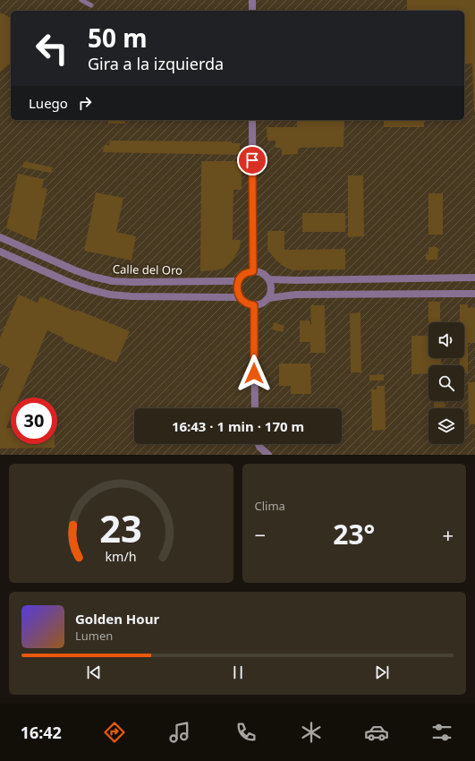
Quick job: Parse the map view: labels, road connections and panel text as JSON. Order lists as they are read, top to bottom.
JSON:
{
  "streets": {
    "street": ["Calle del Oro"]
  },
  "page": {
    "turn": ["50 m", "Gira a la izquierda"],
    "then": "Luego",
    "limit": "30",
    "trip": "16:43 · 1 min · 170 m",
    "tile": "Clima",
    "heat": ["−", "23°", "+"],
    "song": ["Golden Hour", "Lumen"],
    "tabs": "16:42",
    "gauge": ["23", "km/h"]
  }
}
